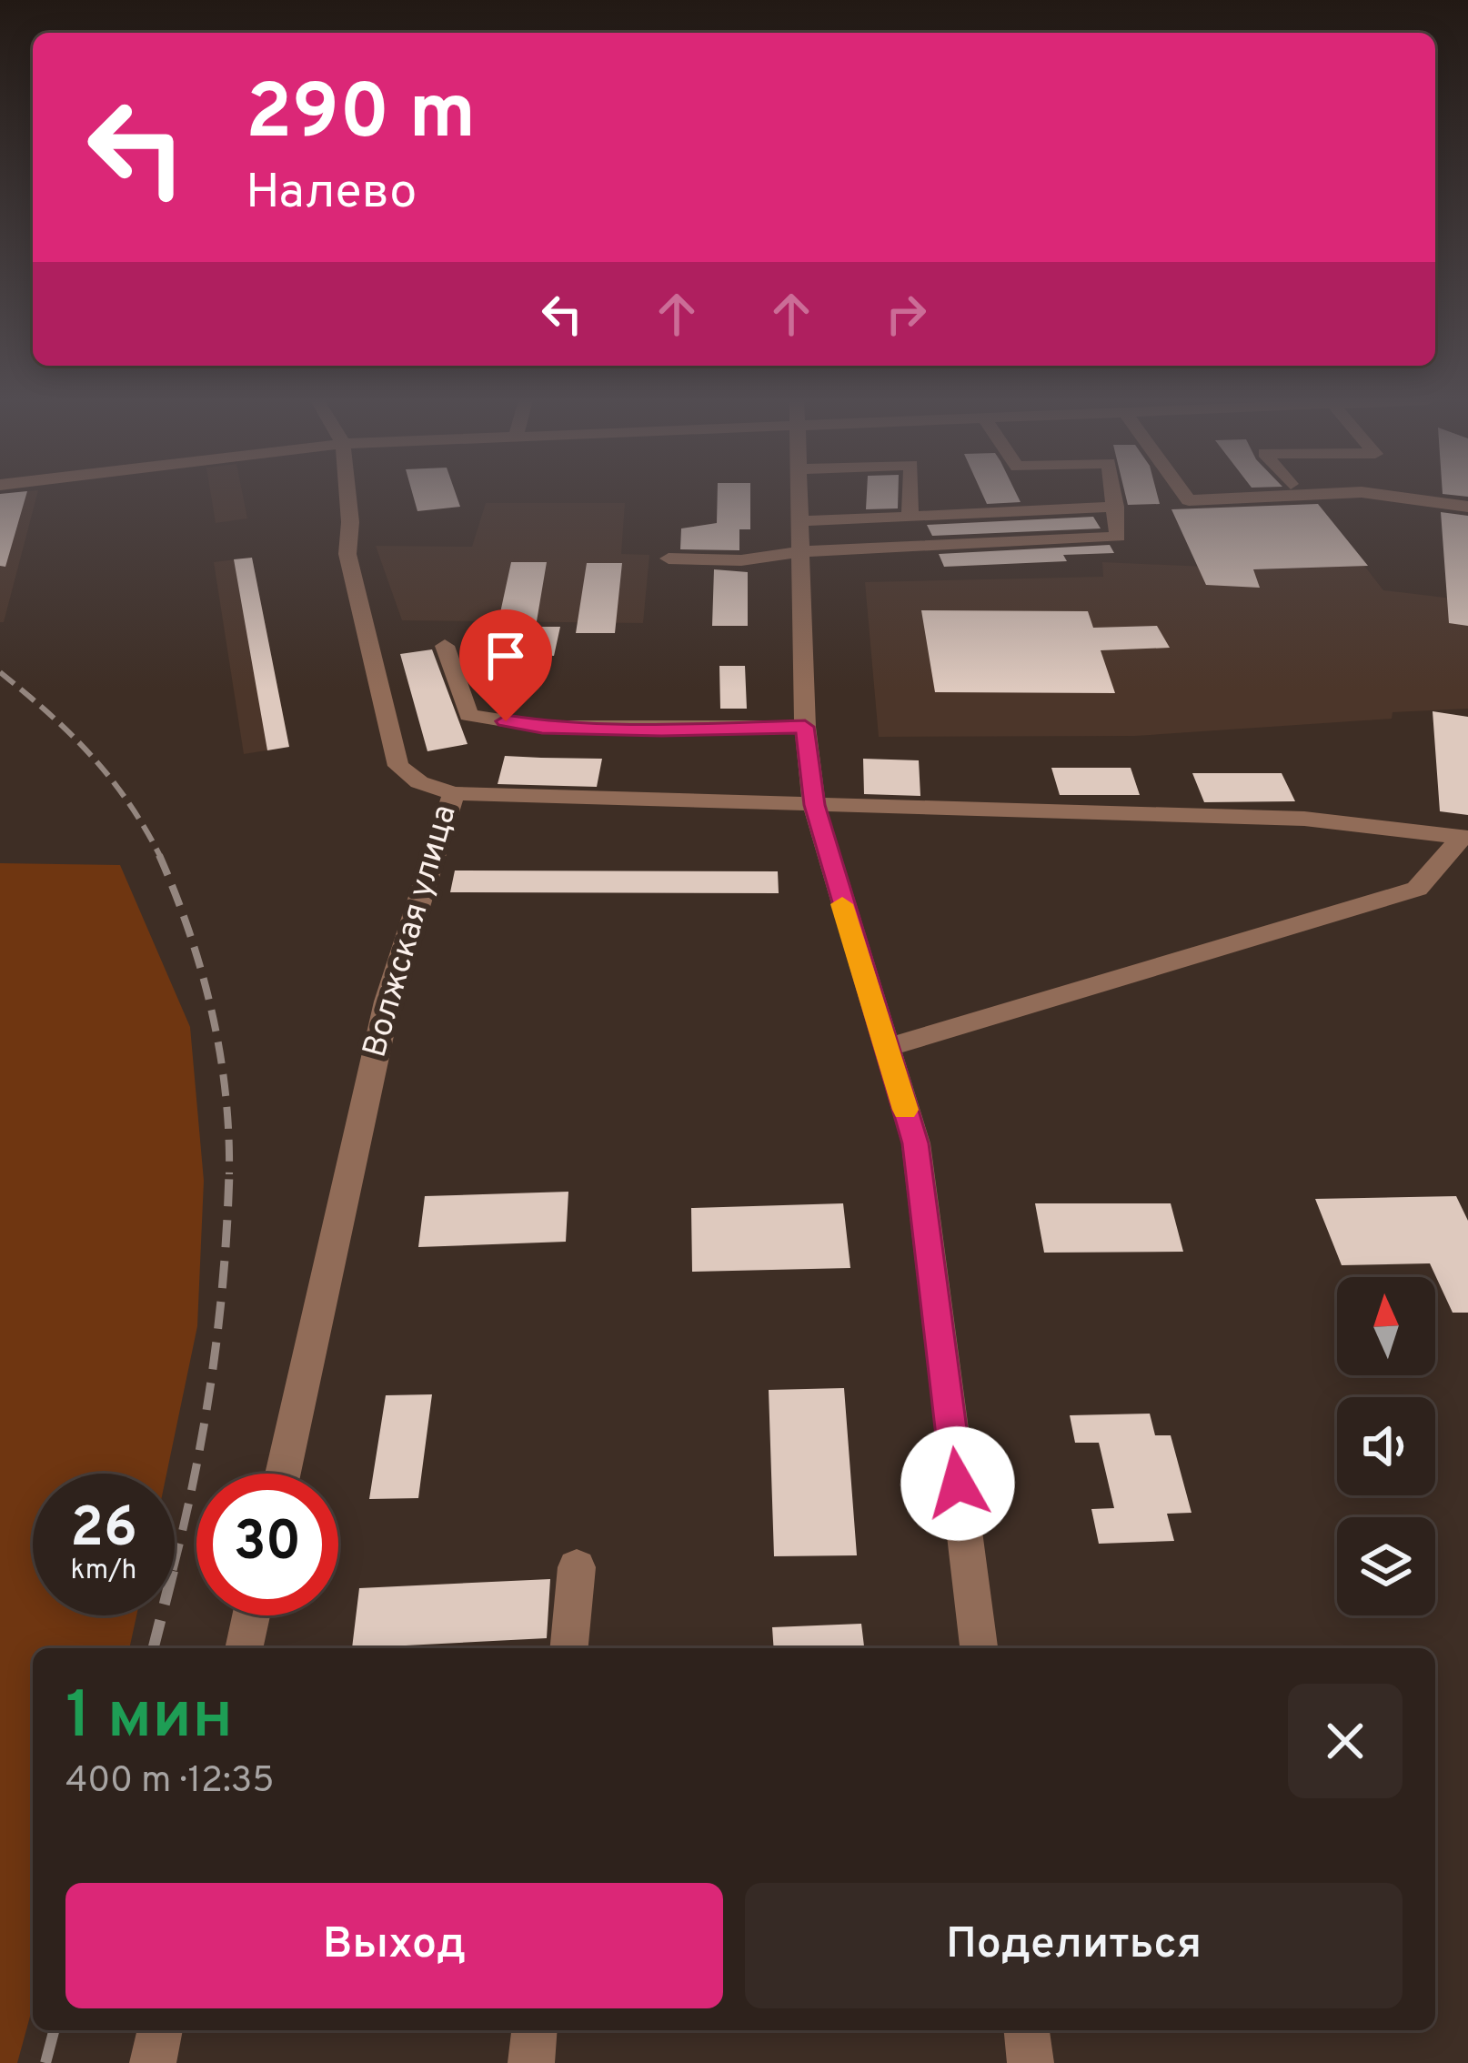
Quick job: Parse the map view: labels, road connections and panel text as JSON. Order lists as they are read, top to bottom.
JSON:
{
  "streets": {
    "street": ["Волжская улица"]
  },
  "north": "top",
  "page": {
    "turn": ["290 m", "Налево"],
    "speed": "26 km/h",
    "limit": "30",
    "heading": ["1 мин", "400 m · 12:35"],
    "buttons": ["Выход", "Поделиться"]
  }
}
